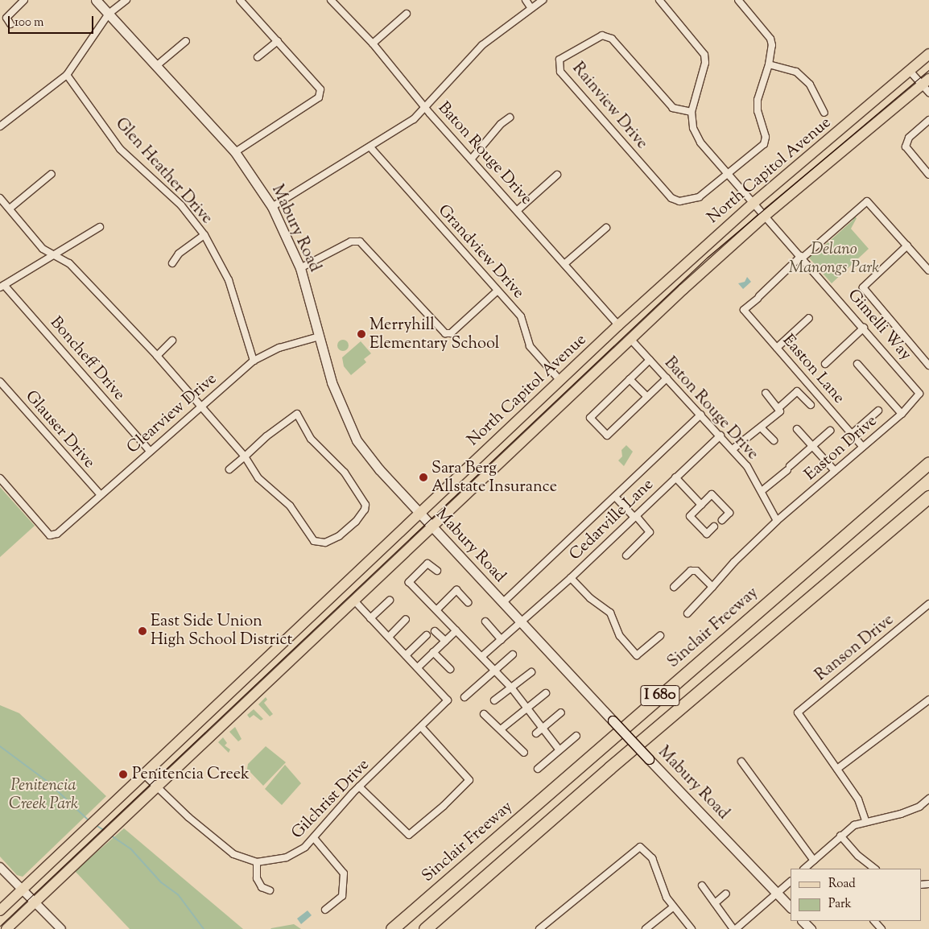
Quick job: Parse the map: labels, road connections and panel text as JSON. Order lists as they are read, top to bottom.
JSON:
{
  "streets": {
    "highway": ["Sinclair Freeway", "I 680"],
    "main road": ["North Capitol Avenue", "Mabury Road"],
    "street": [
      "Rainview Drive",
      "Baton Rouge Drive",
      "Glen Heather Drive",
      "Grandview Drive",
      "Gimelli Way",
      "Boncheff Drive",
      "Easton Lane",
      "Clearview Drive",
      "Glauser Drive",
      "Easton Drive",
      "Cedarville Lane",
      "Ranson Drive",
      "Gilchrist Drive"
    ]
  },
  "crossings": [
    ["Rainview Drive", "Gimelli Way"],
    ["Baton Rouge Drive", "North Capitol Avenue"],
    ["Baton Rouge Drive", "Easton Drive"],
    ["Baton Rouge Drive", "Cedarville Lane"],
    ["North Capitol Avenue", "Mabury Road"],
    ["North Capitol Avenue", "Grandview Drive"],
    ["North Capitol Avenue", "Gimelli Way"],
    ["North Capitol Avenue", "Gilchrist Drive"],
    ["Glen Heather Drive", "Clearview Drive"],
    ["Mabury Road", "Clearview Drive"],
    ["Mabury Road", "Cedarville Lane"],
    ["Gimelli Way", "Easton Lane"],
    ["Gimelli Way", "Easton Drive"],
    ["Boncheff Drive", "Clearview Drive"],
    ["Easton Lane", "Easton Drive"],
    ["Clearview Drive", "Glauser Drive"]
  ],
  "parks": ["Delano Manongs Park", "Penitencia Creek Park"],
  "places": [
    "Merryhill Elementary School",
    "Sara Berg Allstate Insurance",
    "East Side Union High School District",
    "Penitencia Creek"
  ],
  "legend": ["Road", "Park"],
  "scale_bar": "100 m"
}
